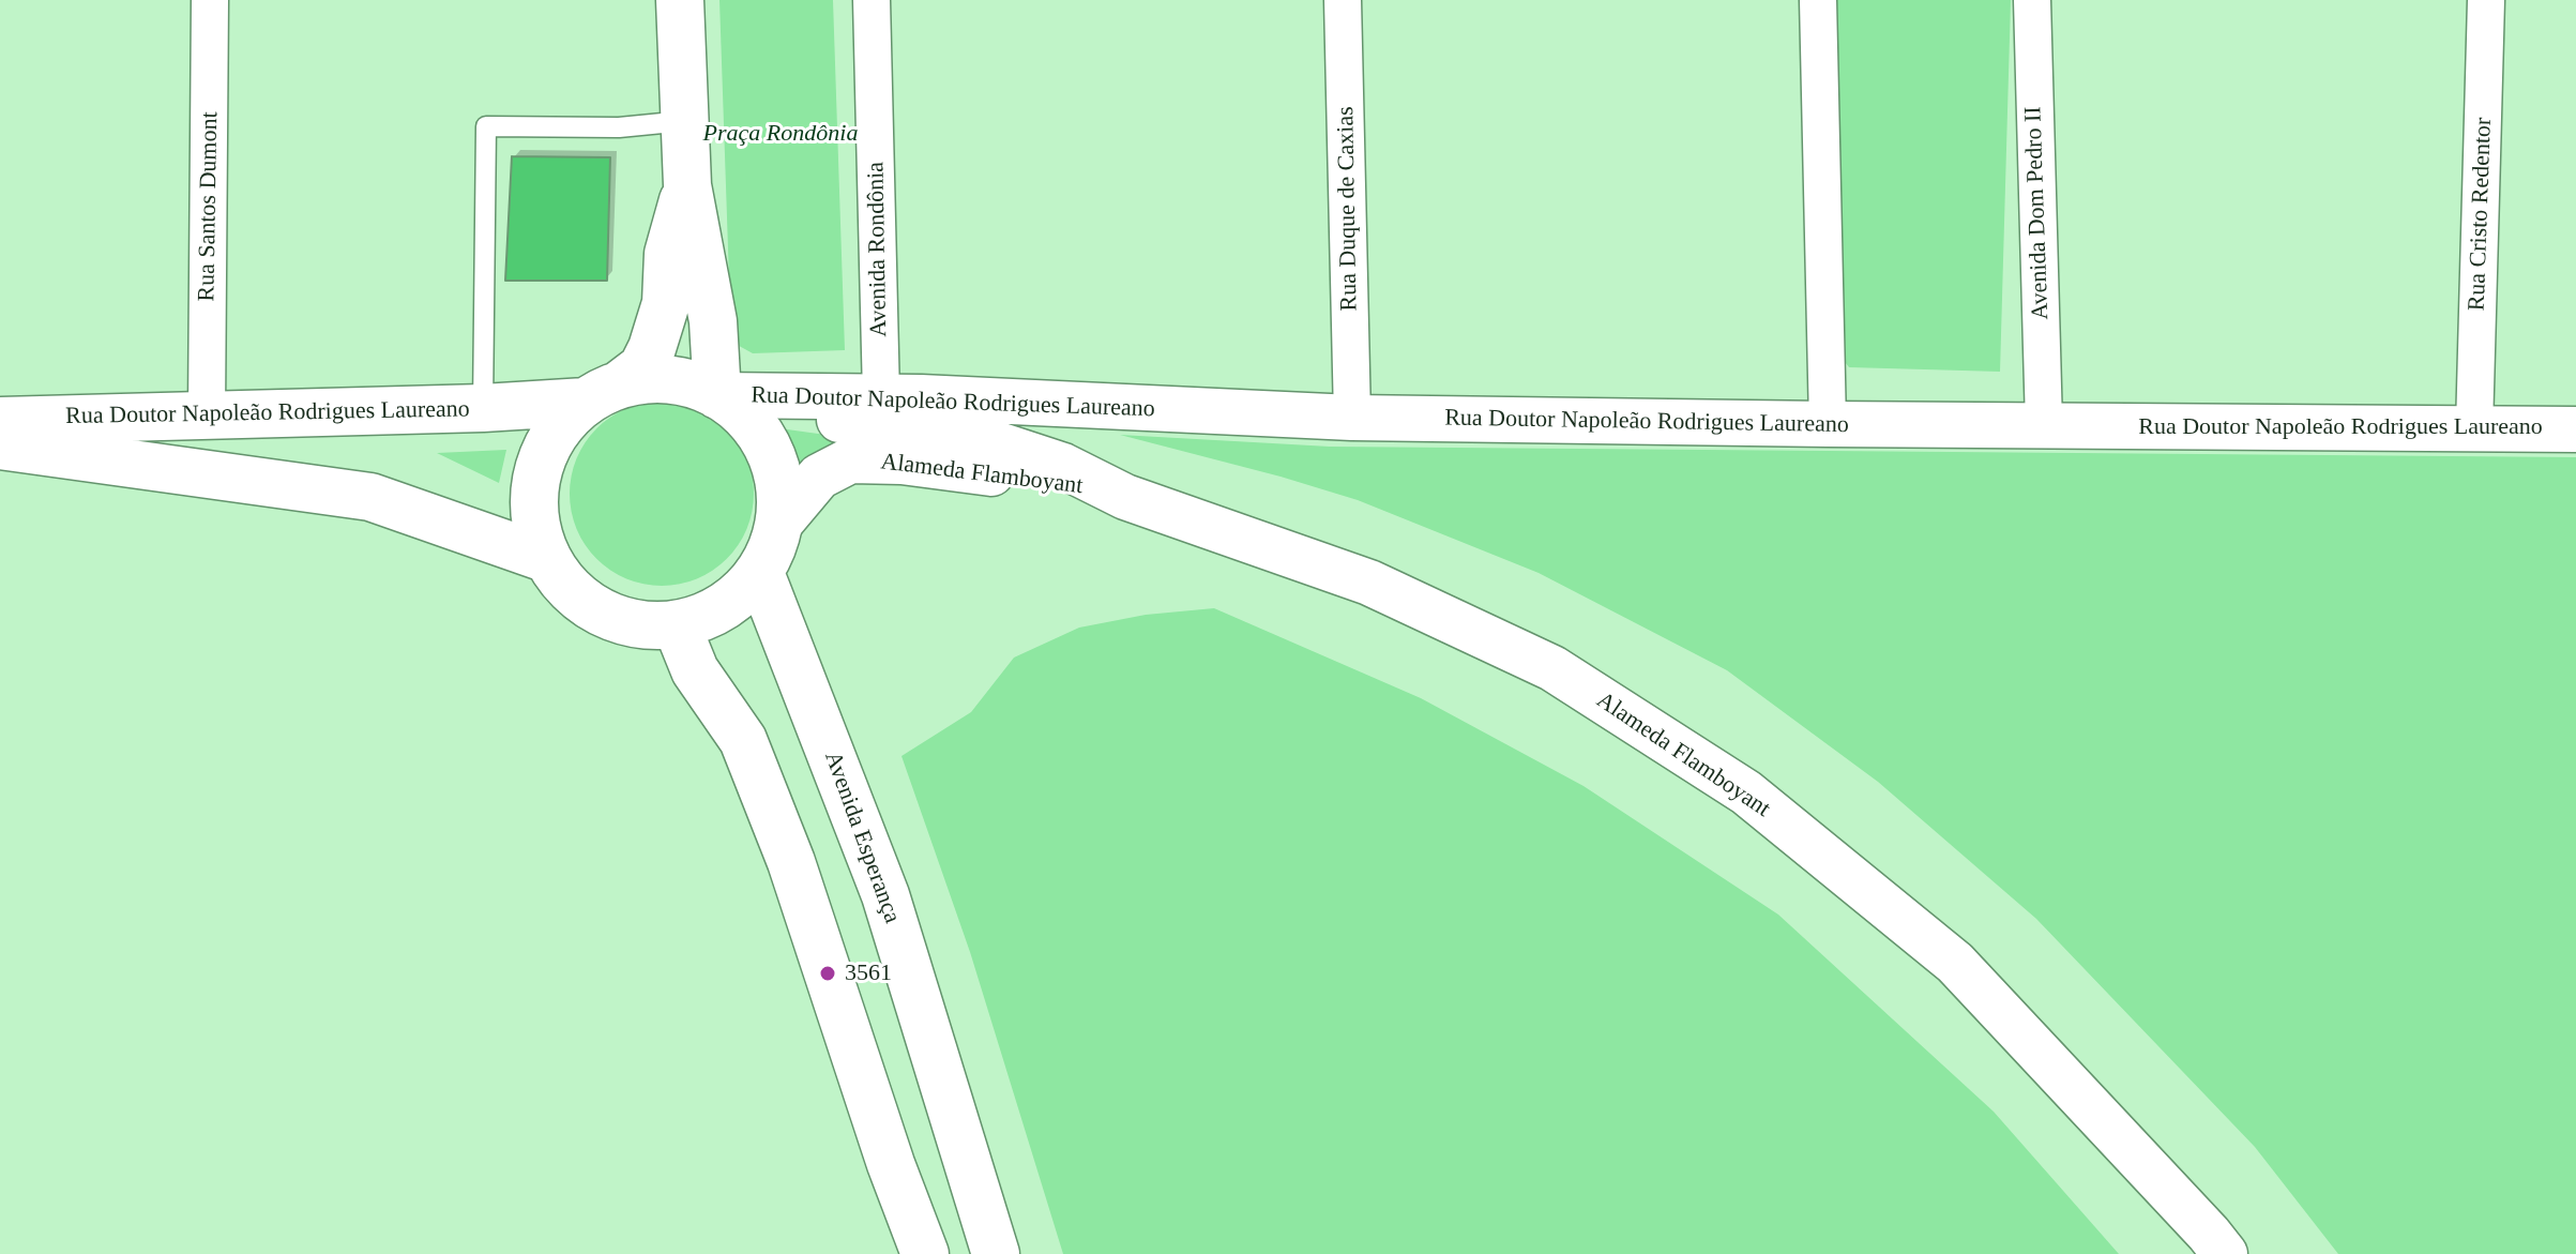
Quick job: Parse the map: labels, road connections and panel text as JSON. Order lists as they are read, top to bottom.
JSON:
{
  "streets": {
    "main road": ["Rua Doutor Napoleão Rodrigues Laureano", "Avenida Esperança"],
    "street": [
      "Rua Santos Dumont",
      "Rua Duque de Caxias",
      "Avenida Dom Pedro II",
      "Rua Cristo Redentor",
      "Avenida Rondônia",
      "Alameda Flamboyant"
    ]
  },
  "crossings": [
    ["Rua Santos Dumont", "Rua Doutor Napoleão Rodrigues Laureano"],
    ["Rua Duque de Caxias", "Rua Doutor Napoleão Rodrigues Laureano"],
    ["Avenida Dom Pedro II", "Rua Doutor Napoleão Rodrigues Laureano"],
    ["Rua Cristo Redentor", "Rua Doutor Napoleão Rodrigues Laureano"],
    ["Avenida Rondônia", "Rua Doutor Napoleão Rodrigues Laureano"],
    ["Rua Doutor Napoleão Rodrigues Laureano", "Alameda Flamboyant"],
    ["Rua Doutor Napoleão Rodrigues Laureano", "Avenida Esperança"],
    ["Alameda Flamboyant", "Avenida Esperança"]
  ],
  "parks": ["Praça Rondônia"],
  "places": ["3561"]
}
